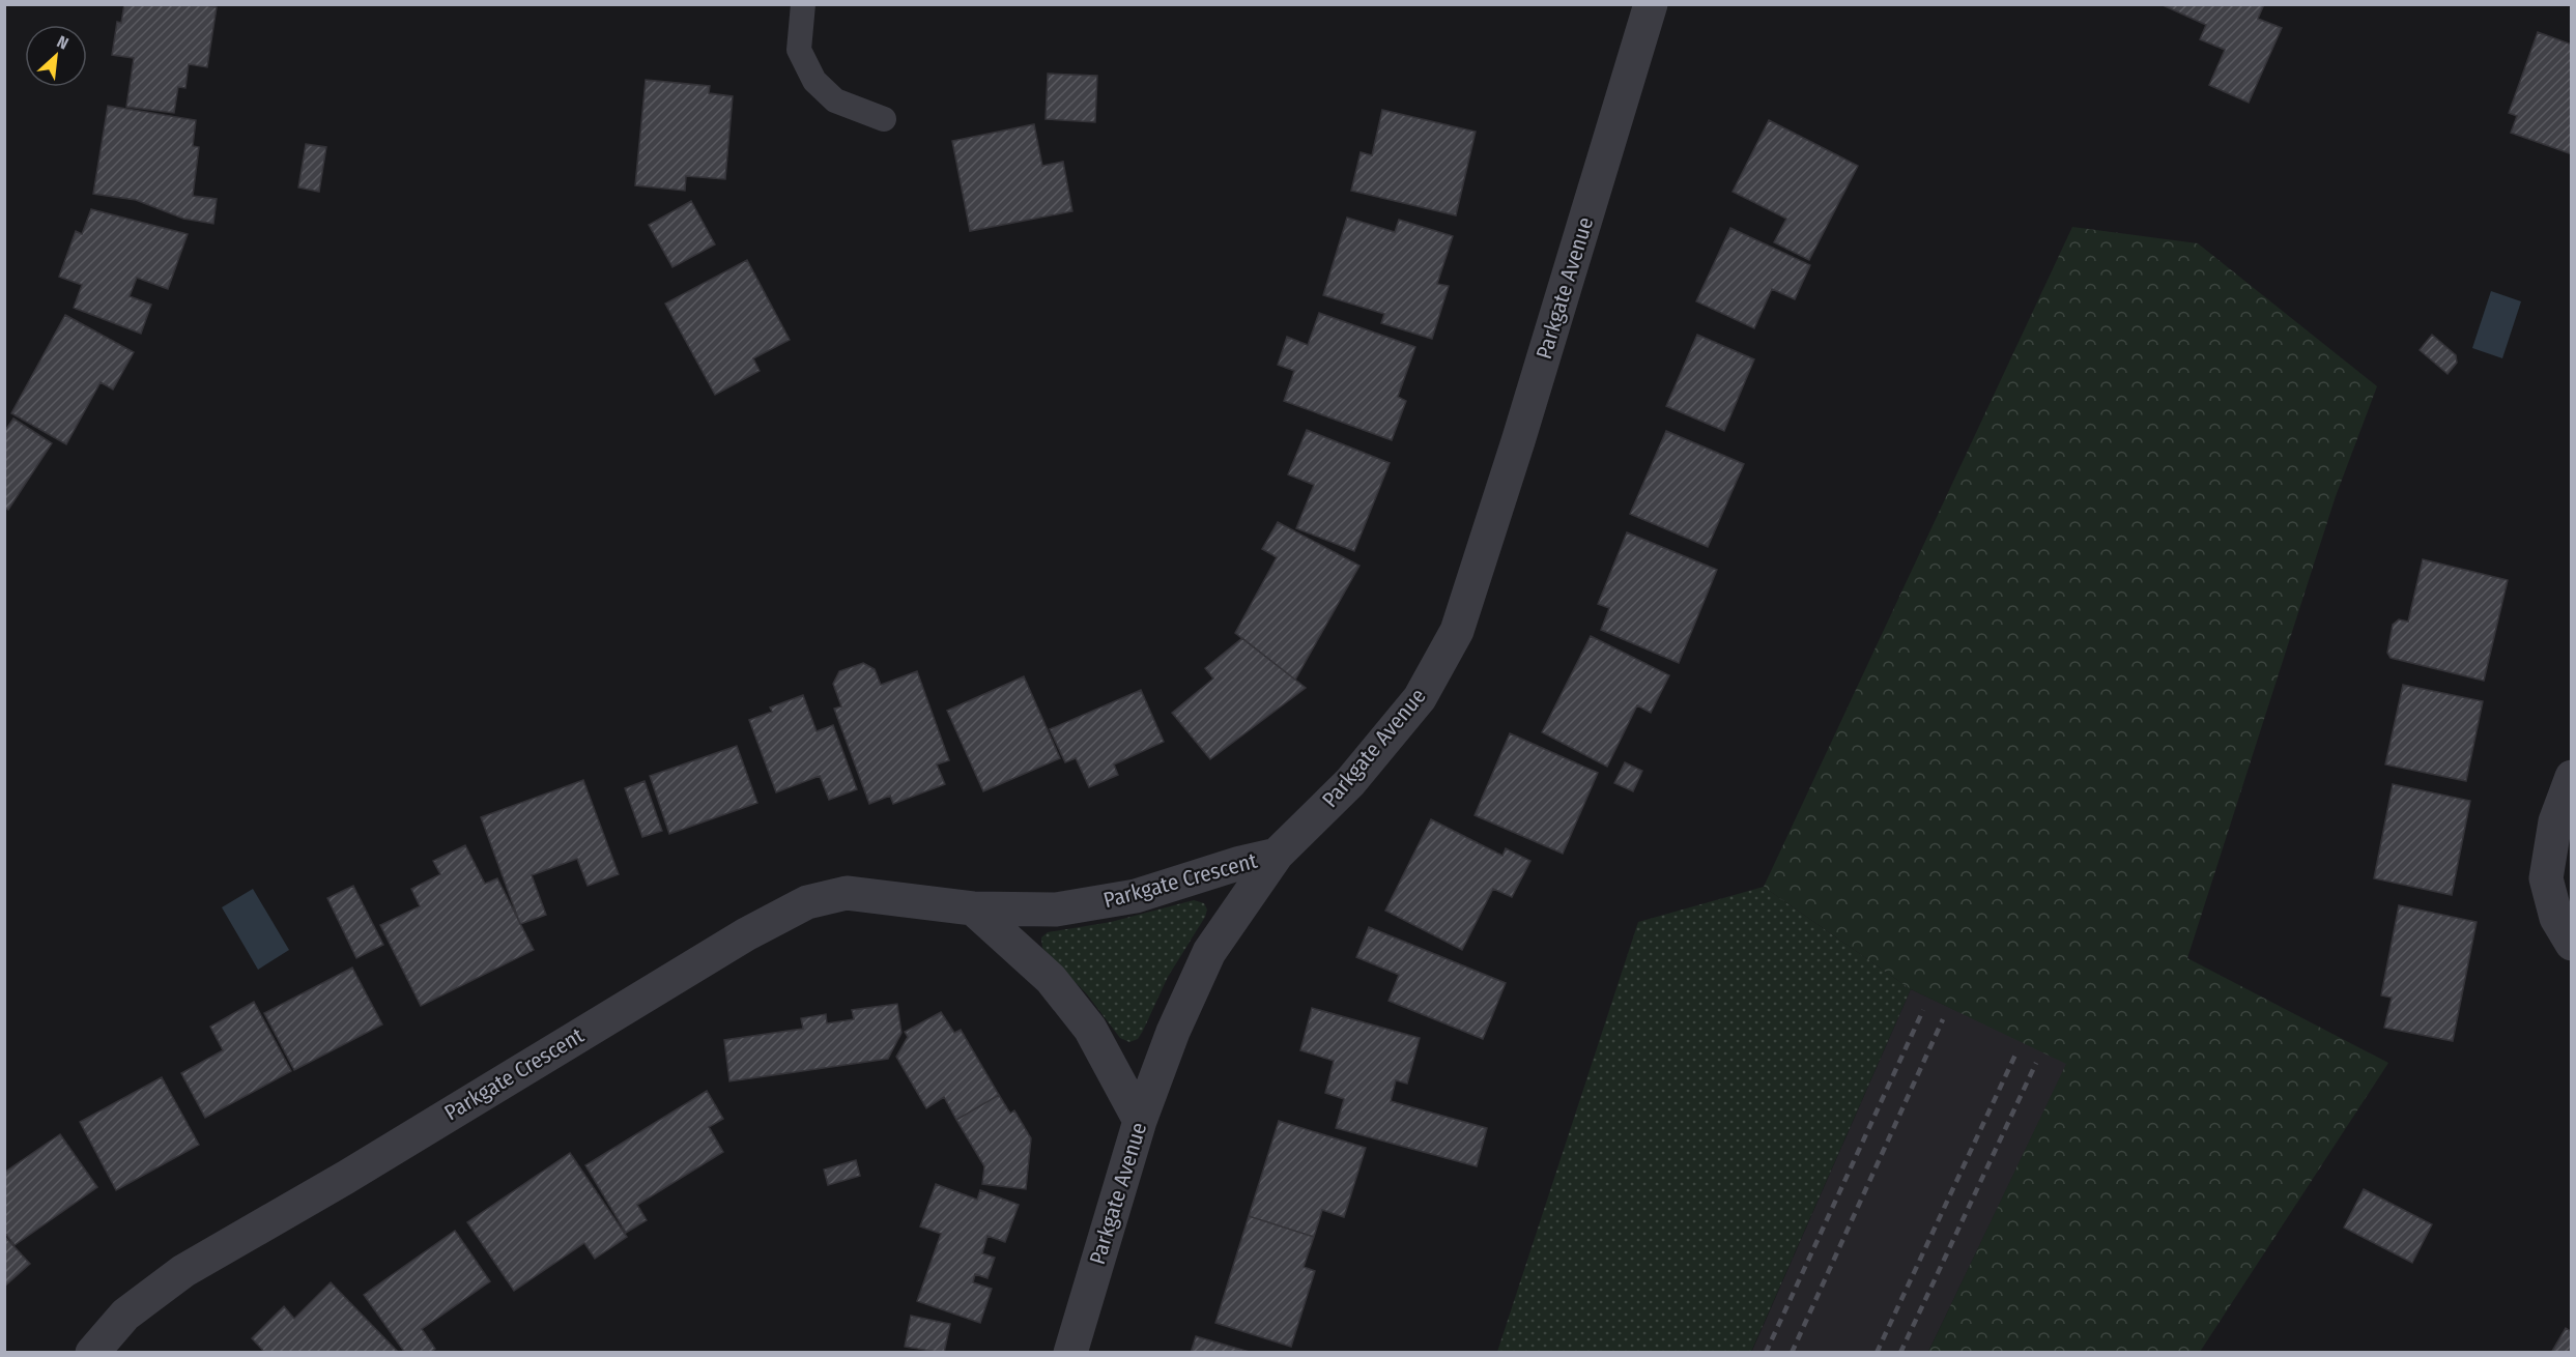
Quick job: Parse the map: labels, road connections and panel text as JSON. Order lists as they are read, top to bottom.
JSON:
{
  "streets": {
    "street": ["Parkgate Avenue", "Parkgate Crescent"]
  },
  "crossings": [
    ["Parkgate Avenue", "Parkgate Crescent"]
  ],
  "north": "top right"
}
